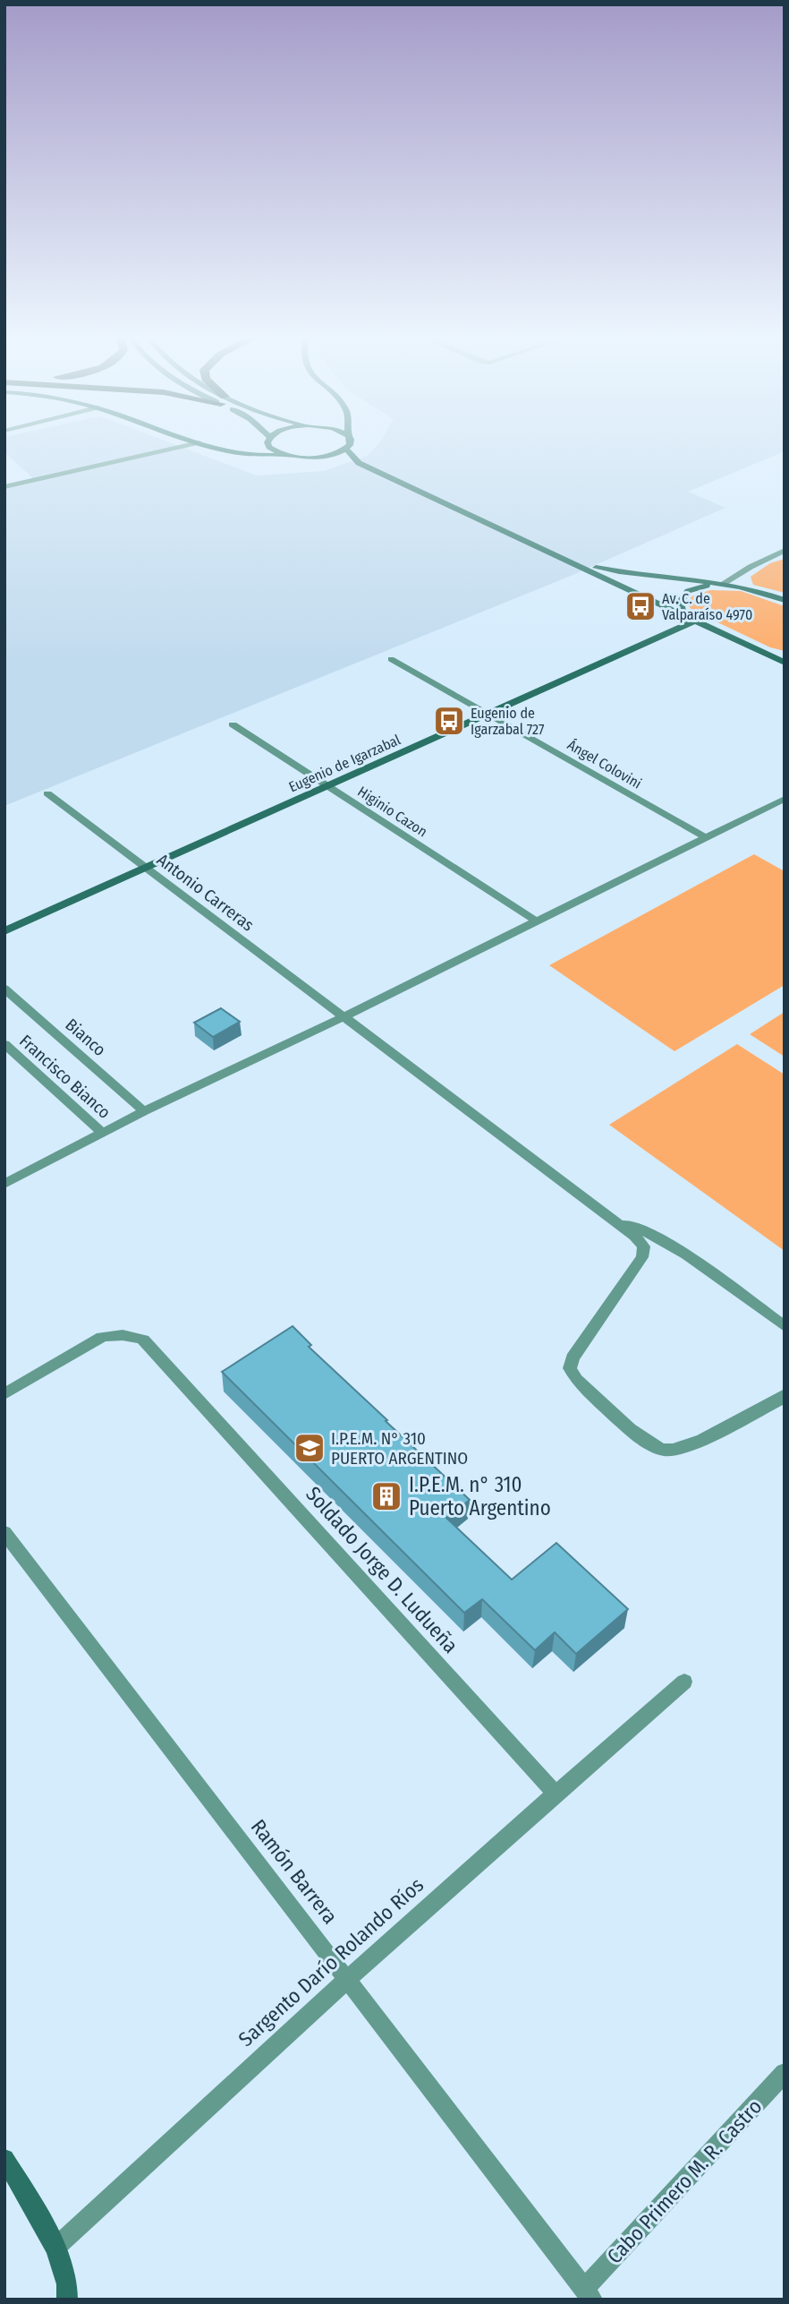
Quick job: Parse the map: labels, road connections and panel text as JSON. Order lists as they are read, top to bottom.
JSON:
{
  "streets": {
    "main road": ["Eugenio de Igarzabal"],
    "street": [
      "Ángel Colovini",
      "Higinio Cazon",
      "Antonio Carreras",
      "Bianco",
      "Francisco Bianco",
      "Soldado Jorge D. Ludueña",
      "Ramón Barrera",
      "Sargento Darío Rolando Ríos",
      "Cabo Primero M. R. Castro"
    ]
  },
  "crossings": [
    ["Eugenio de Igarzabal", "Ángel Colovini"],
    ["Eugenio de Igarzabal", "Higinio Cazon"],
    ["Eugenio de Igarzabal", "Antonio Carreras"],
    ["Soldado Jorge D. Ludueña", "Sargento Darío Rolando Ríos"],
    ["Ramón Barrera", "Sargento Darío Rolando Ríos"],
    ["Ramón Barrera", "Cabo Primero M. R. Castro"]
  ],
  "places": {
    "bus stop": ["Av. C. de Valparaíso 4970", "Eugenio de Igarzabal 727"],
    "school or university": ["I.P.E.M. N° 310 PUERTO ARGENTINO"],
    "building": ["I.P.E.M. n° 310 Puerto Argentino"]
  }
}
